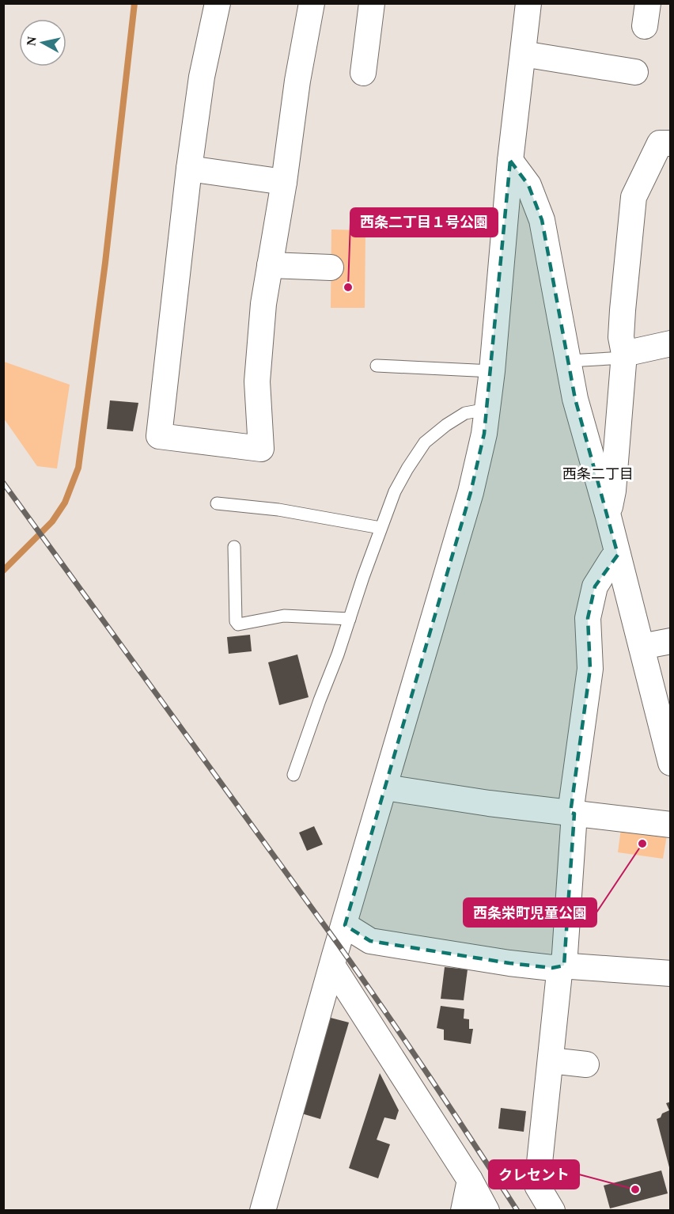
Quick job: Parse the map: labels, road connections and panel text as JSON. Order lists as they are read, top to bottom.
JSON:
{
  "districts": ["西条二丁目"],
  "places": ["西条二丁目１号公園", "西条栄町児童公園", "クレセント"],
  "north": "left"
}
